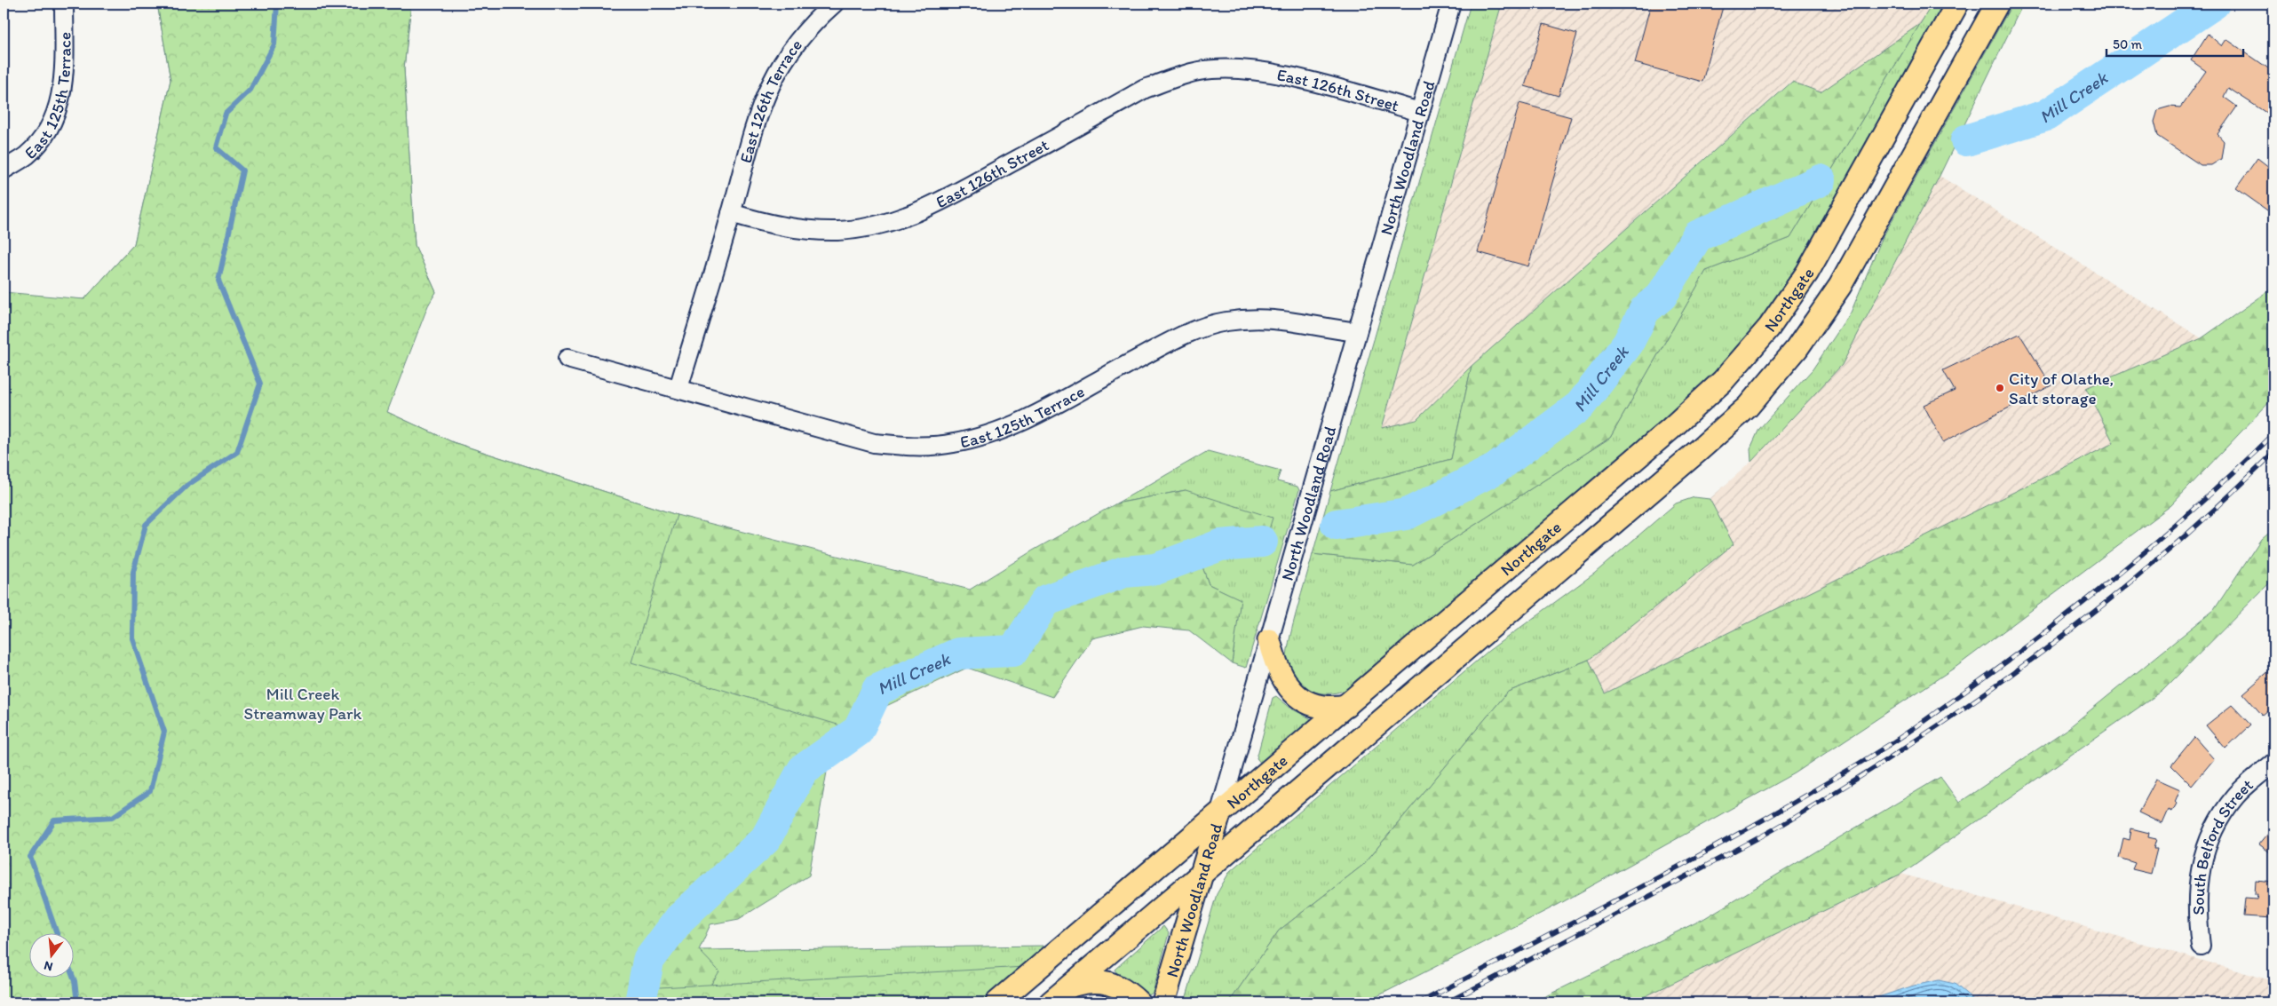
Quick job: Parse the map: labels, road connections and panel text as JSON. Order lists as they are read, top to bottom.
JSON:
{
  "streets": {
    "main road": ["North Woodland Road", "Northgate"],
    "street": [
      "East 126th Street",
      "East 125th Terrace",
      "East 126th Terrace",
      "South Belford Street"
    ]
  },
  "crossings": [
    ["East 126th Street", "East 126th Terrace"],
    ["East 126th Street", "North Woodland Road"],
    ["East 125th Terrace", "North Woodland Road"],
    ["North Woodland Road", "Northgate"]
  ],
  "water": ["Mill Creek"],
  "parks": ["Mill Creek Streamway Park"],
  "places": ["City of Olathe, Salt storage"],
  "scale_bar": "50 m",
  "north": "bottom"
}
